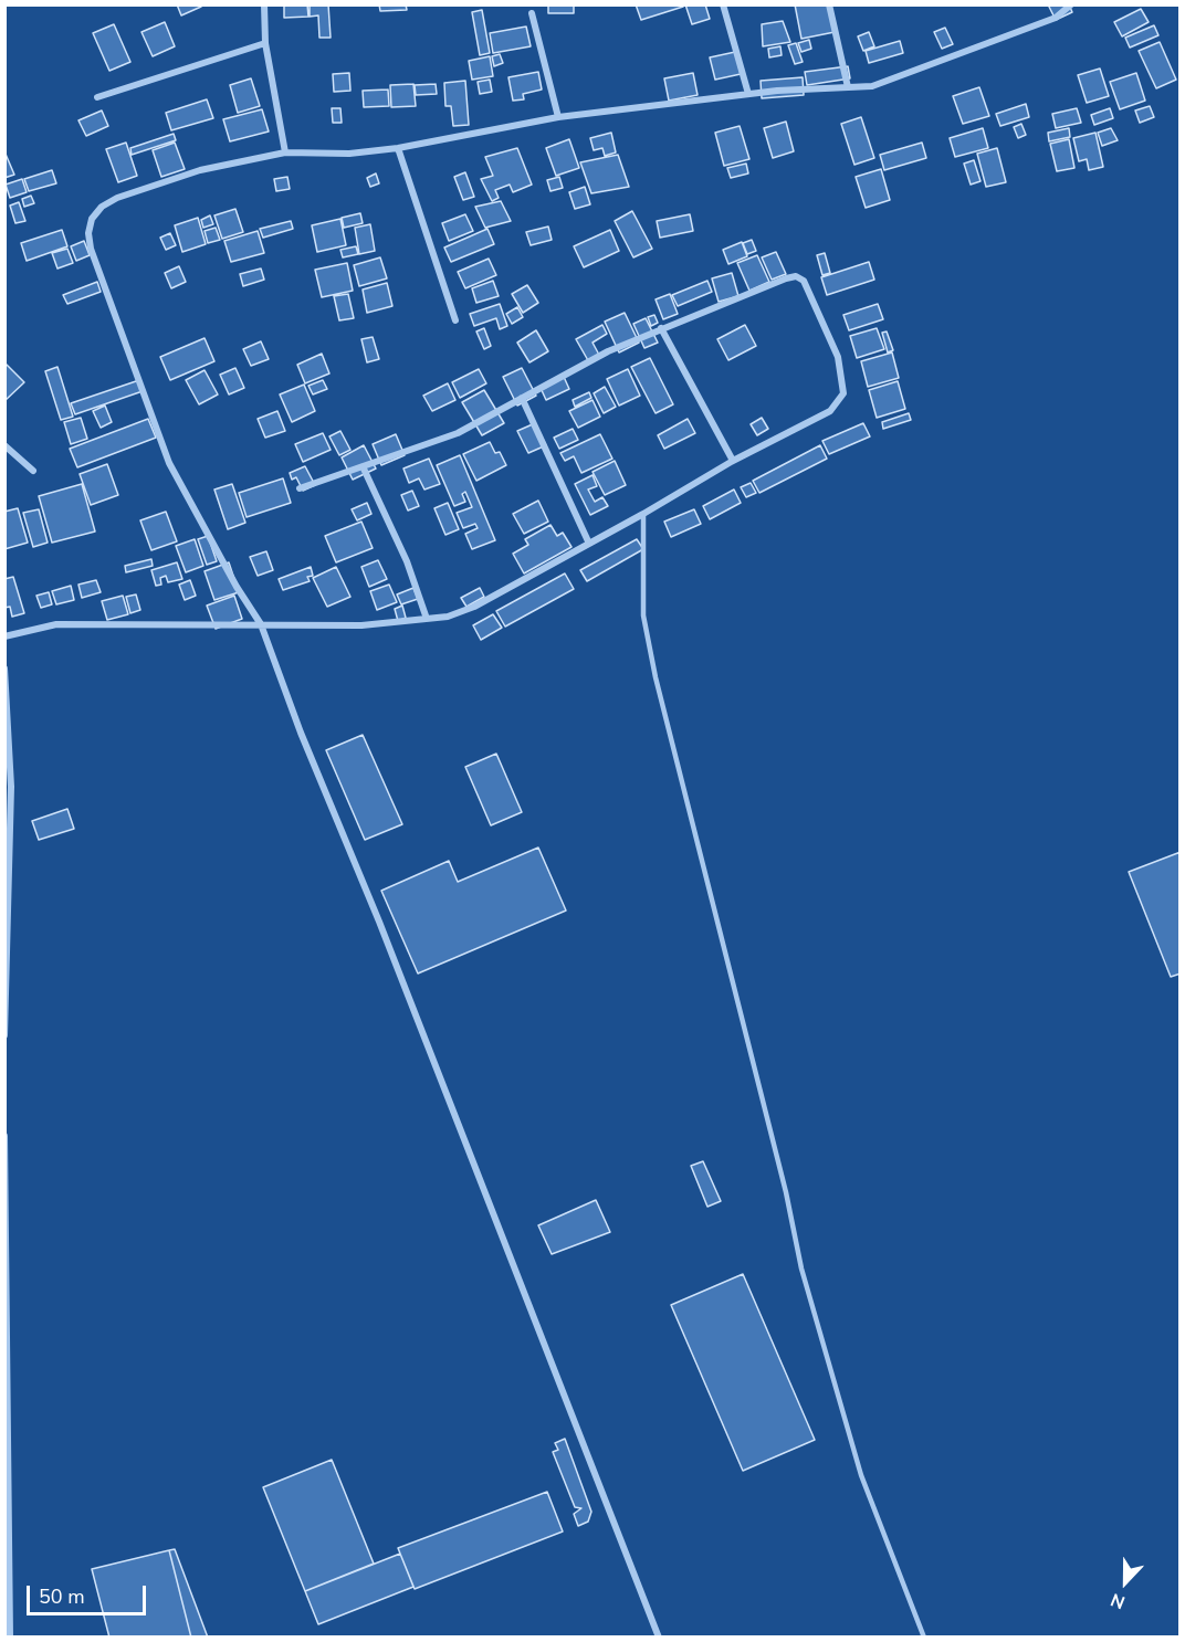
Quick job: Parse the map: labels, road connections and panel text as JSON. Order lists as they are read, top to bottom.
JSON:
{
  "scale_bar": "50 m",
  "north": "bottom"
}
